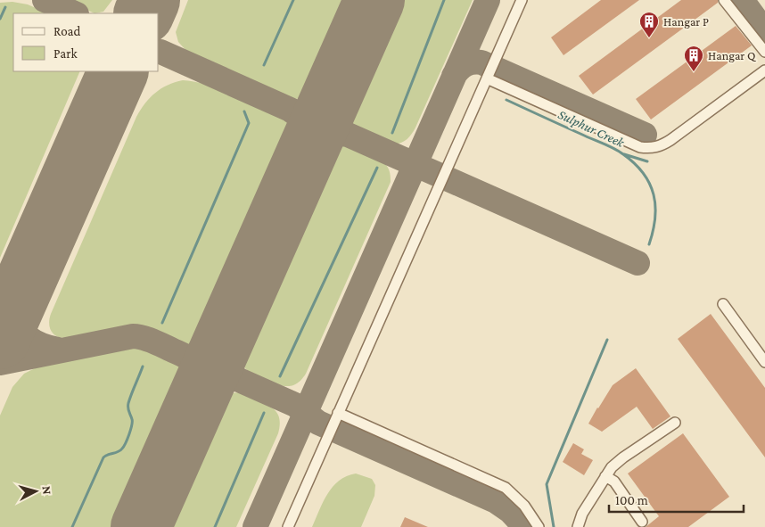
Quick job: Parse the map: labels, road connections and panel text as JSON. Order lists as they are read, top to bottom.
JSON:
{
  "water": ["Sulphur Creek"],
  "places": {
    "building": ["Hangar P", "Hangar Q"]
  },
  "legend": ["Road", "Park"],
  "scale_bar": "100 m",
  "north": "right"
}
